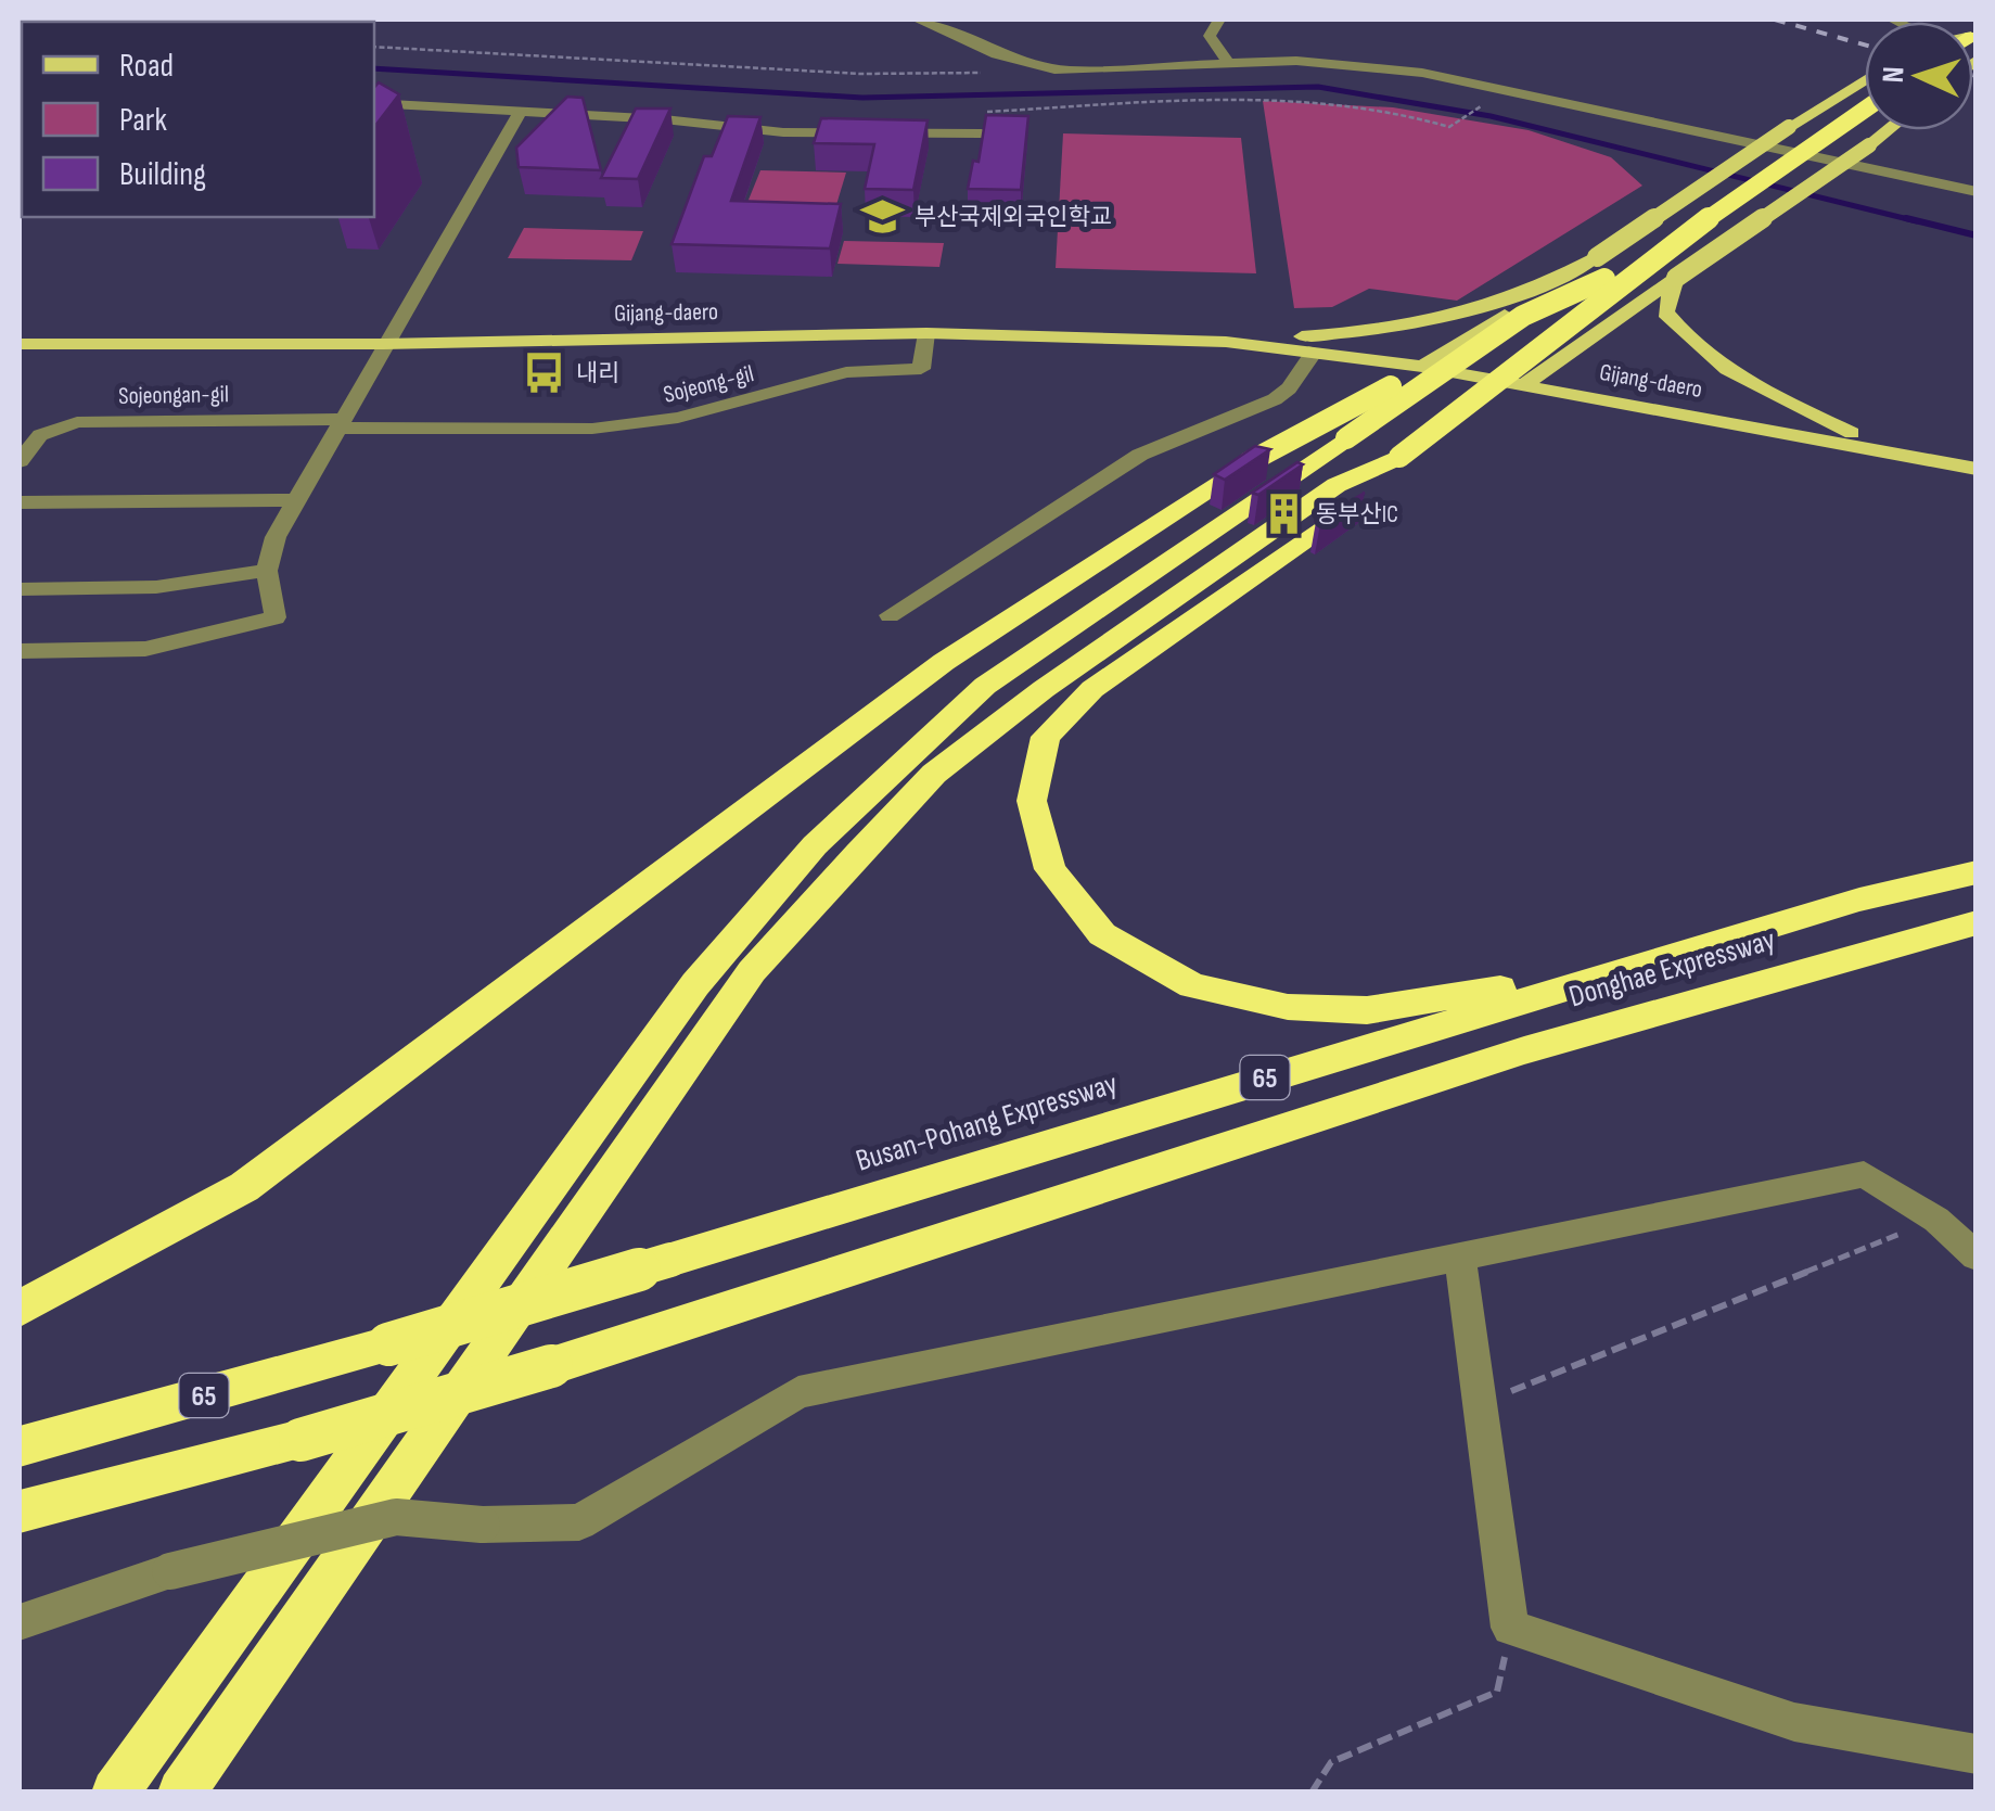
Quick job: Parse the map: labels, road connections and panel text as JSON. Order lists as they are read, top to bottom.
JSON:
{
  "streets": {
    "highway": ["Donghae Expressway", "65", "Busan-Pohang Expressway"],
    "main road": ["Gijang-daero"],
    "street": ["Sojeong-gil", "Sojeongan-gil"]
  },
  "crossings": [
    ["Gijang-daero", "Sojeong-gil"],
    ["Sojeong-gil", "Sojeongan-gil"]
  ],
  "places": {
    "school or university": ["부산국제외국인학교"],
    "bus stop": ["내리"],
    "building": ["동부산IC"]
  },
  "legend": ["Road", "Park", "Building"],
  "north": "left"
}
